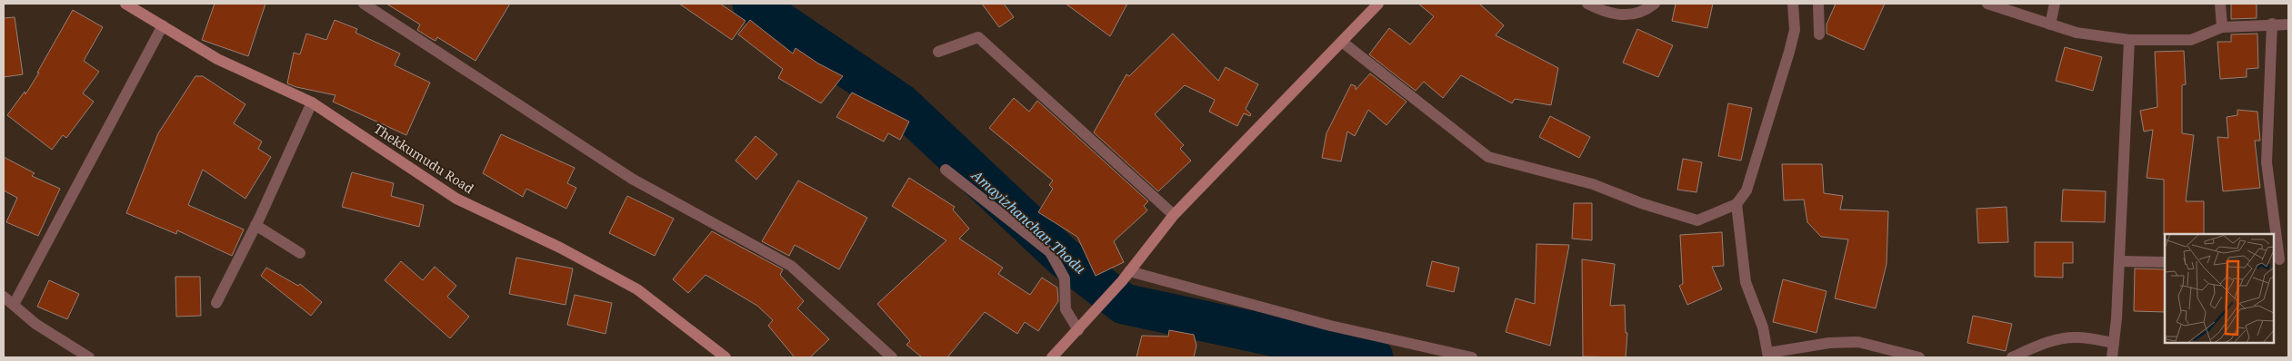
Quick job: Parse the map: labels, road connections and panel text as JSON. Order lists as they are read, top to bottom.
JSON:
{
  "streets": {
    "main road": ["Thekkumudu Road"]
  },
  "water": ["Amayizhanchan Thodu"]
}
